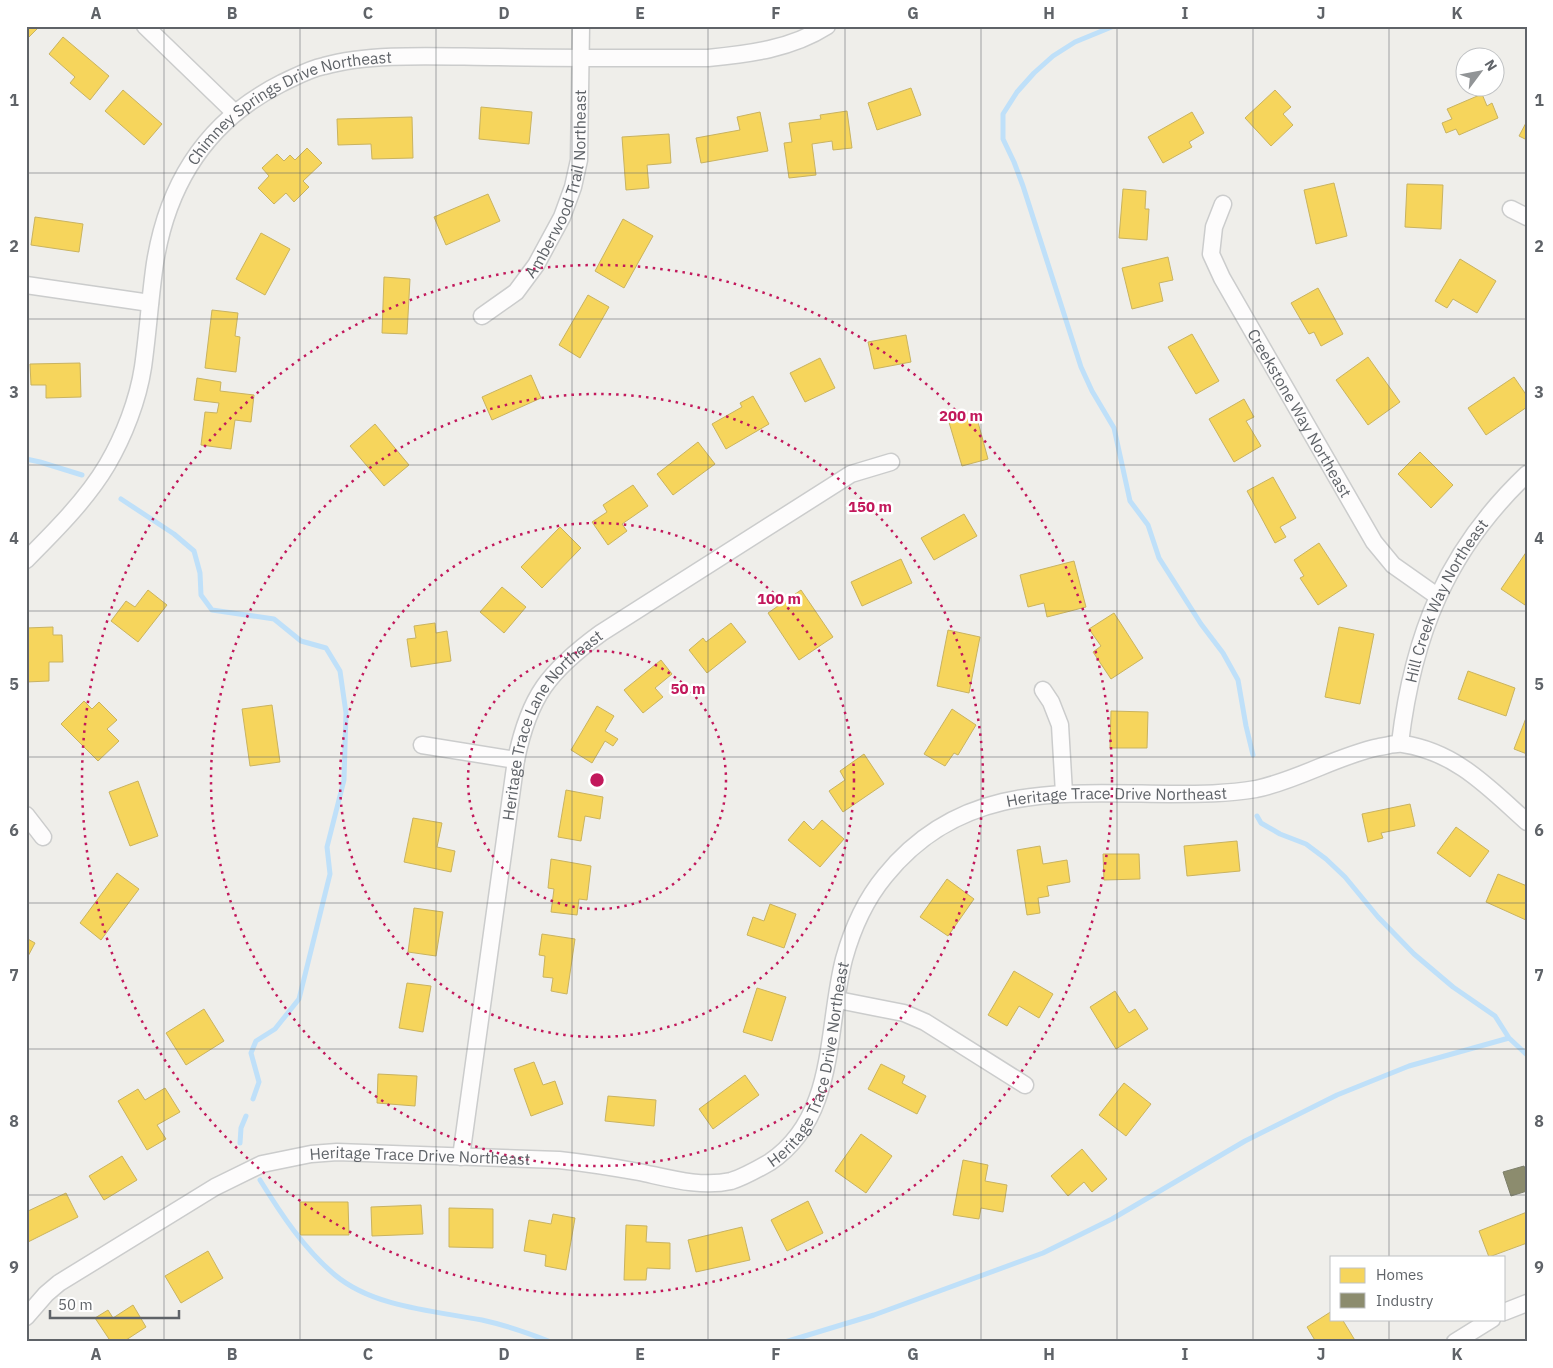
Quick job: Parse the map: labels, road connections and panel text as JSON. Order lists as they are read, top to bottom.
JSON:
{
  "streets": {
    "street": [
      "Chimney Springs Drive Northeast",
      "Amberwood Trail Northeast",
      "Creekstone Way Northeast",
      "Hill Creek Way Northeast",
      "Heritage Trace Lane Northeast",
      "Heritage Trace Drive Northeast"
    ]
  },
  "crossings": [
    ["Chimney Springs Drive Northeast", "Amberwood Trail Northeast"],
    ["Creekstone Way Northeast", "Hill Creek Way Northeast"],
    ["Hill Creek Way Northeast", "Heritage Trace Drive Northeast"],
    ["Heritage Trace Lane Northeast", "Heritage Trace Drive Northeast"]
  ],
  "legend": ["Homes", "Industry"],
  "scale_bar": "50 m",
  "north": "top right",
  "grid": {
    "columns": [
      "A",
      "B",
      "C",
      "D",
      "E",
      "F",
      "G",
      "H",
      "I",
      "J",
      "K"
    ],
    "rows": [
      "1",
      "2",
      "3",
      "4",
      "5",
      "6",
      "7",
      "8",
      "9"
    ]
  },
  "rings": [
    "200 m",
    "150 m",
    "100 m",
    "50 m"
  ]
}
